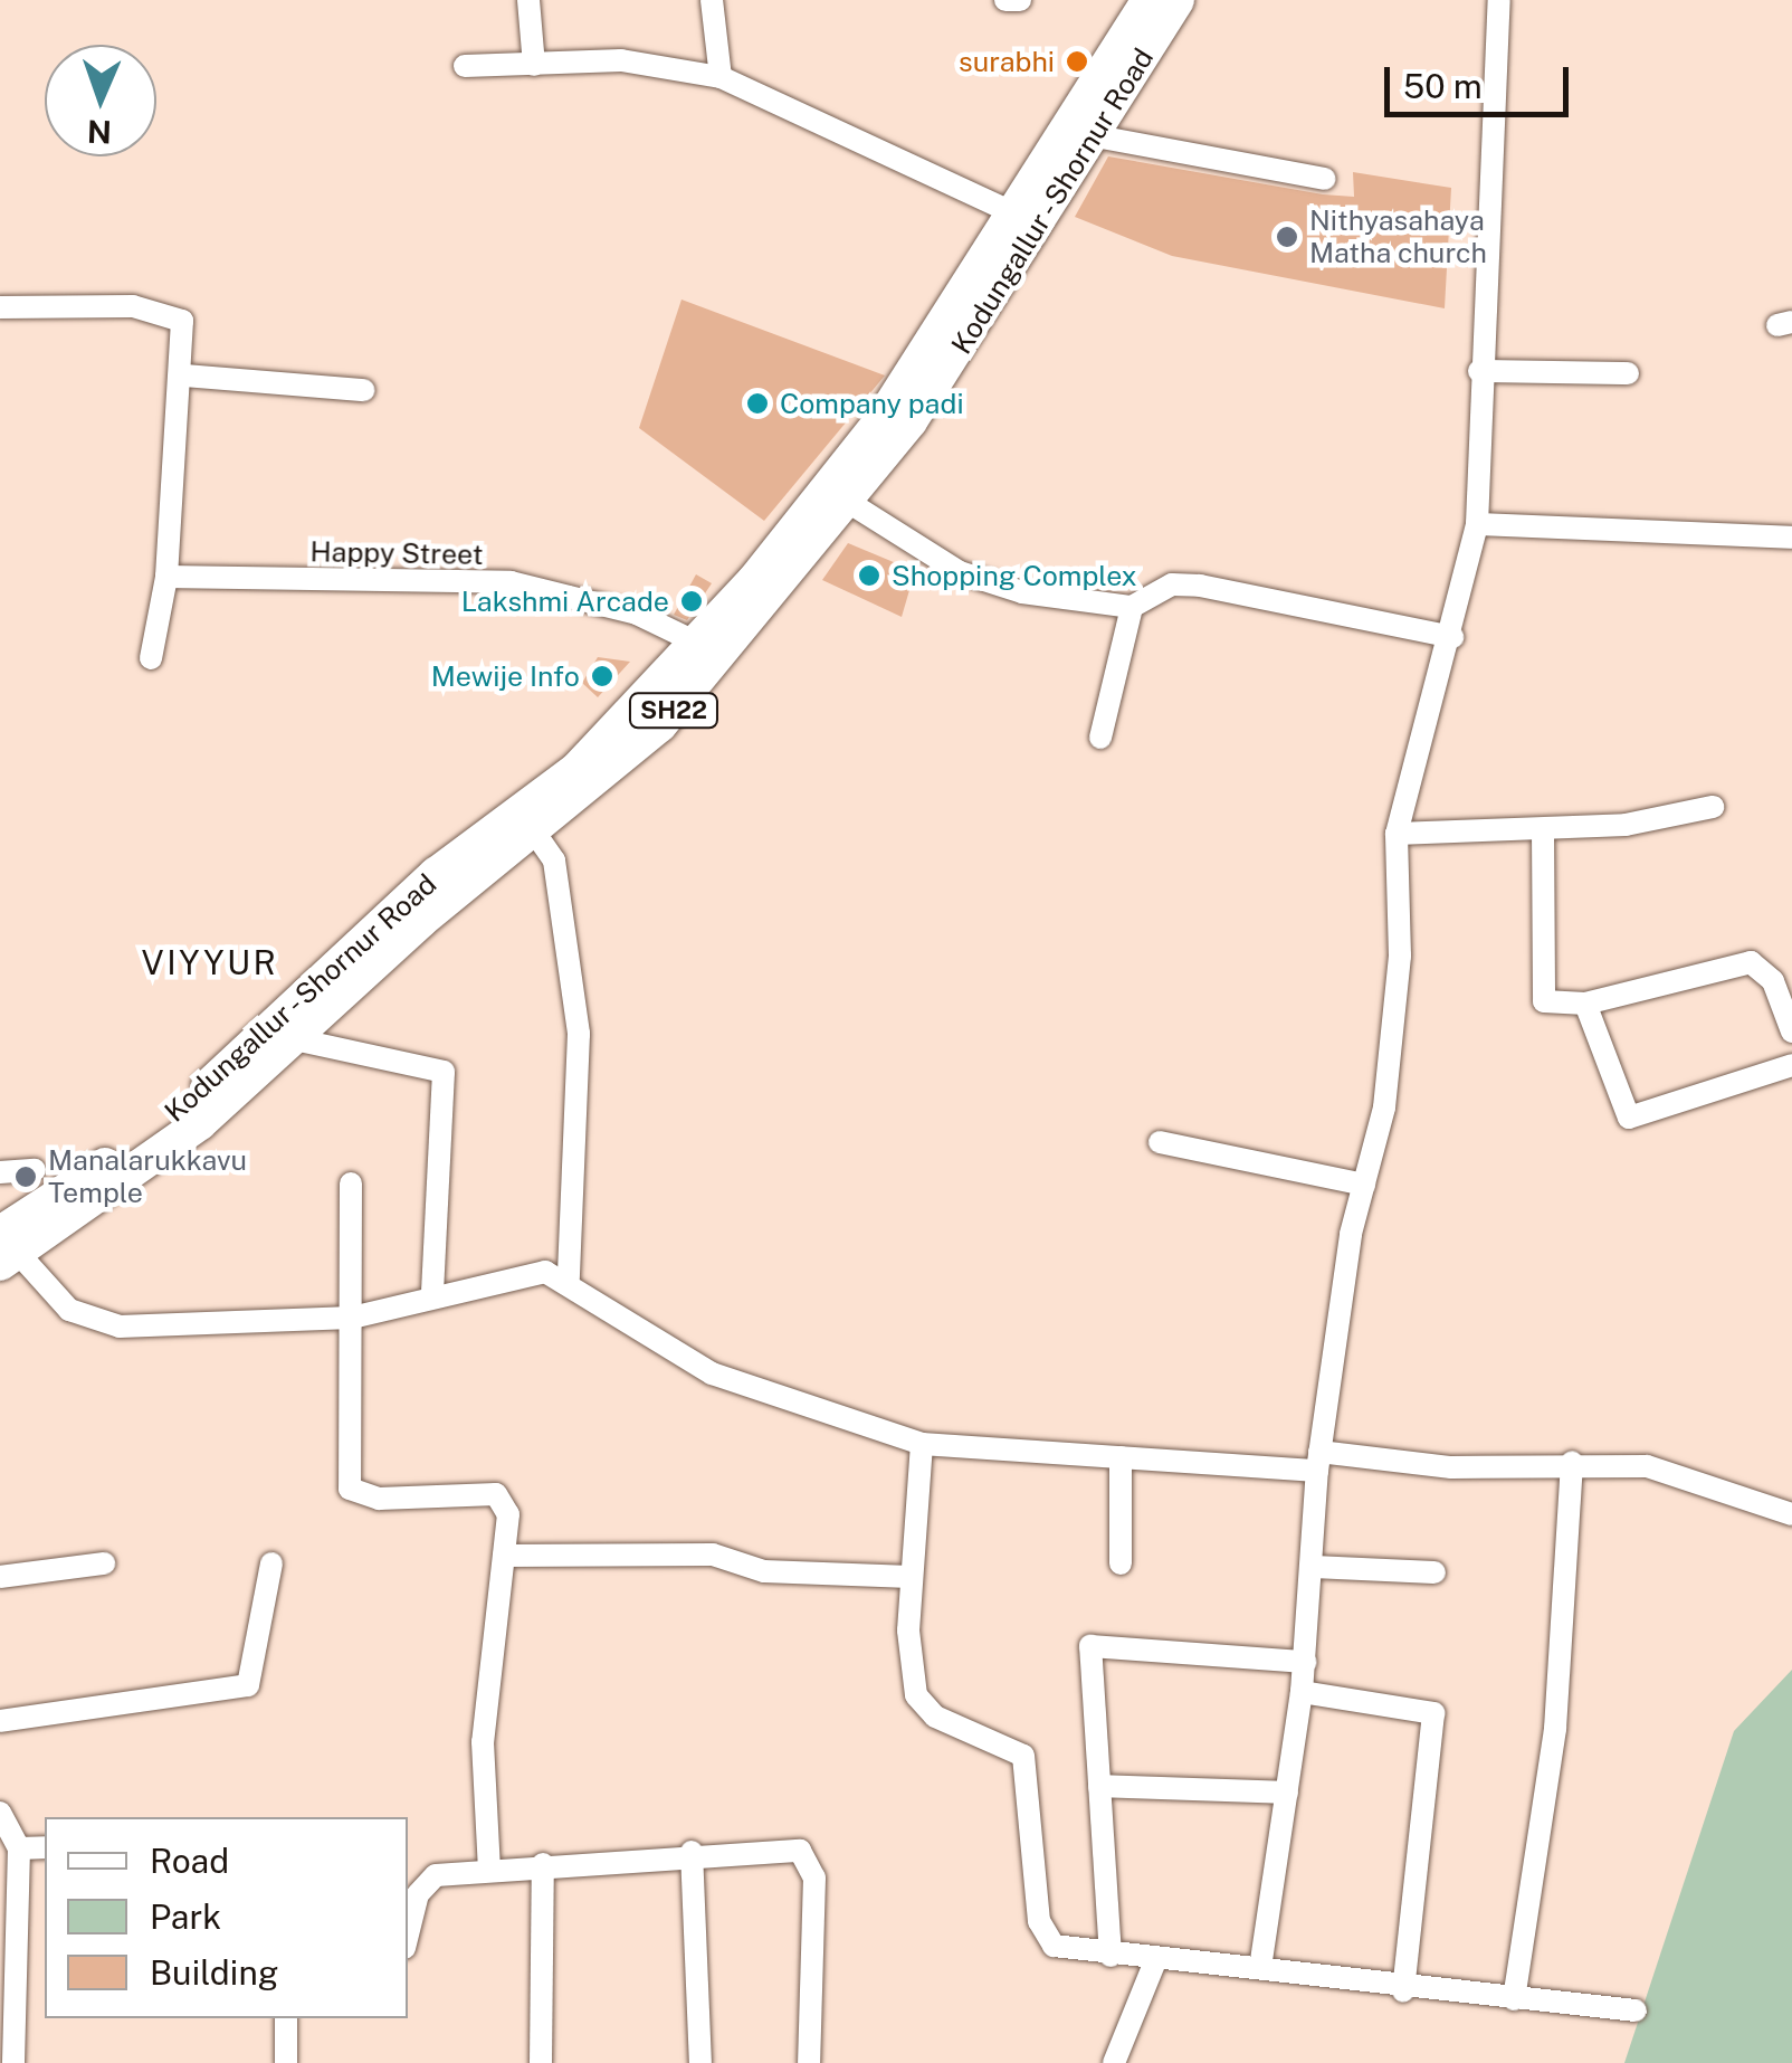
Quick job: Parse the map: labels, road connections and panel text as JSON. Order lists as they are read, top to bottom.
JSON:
{
  "streets": {
    "main road": ["Kodungallur - Shornur Road", "SH22"],
    "street": ["Happy Street"]
  },
  "crossings": [
    ["Kodungallur - Shornur Road", "Happy Street"]
  ],
  "districts": ["VIYYUR"],
  "places": [
    "surabhi",
    "Nithyasahaya Matha church",
    "Company padi",
    "Shopping Complex",
    "Lakshmi Arcade",
    "Mewije Info",
    "Manalarukkavu Temple"
  ],
  "legend": ["Road", "Park", "Building"],
  "scale_bar": "50 m",
  "north": "bottom"
}
